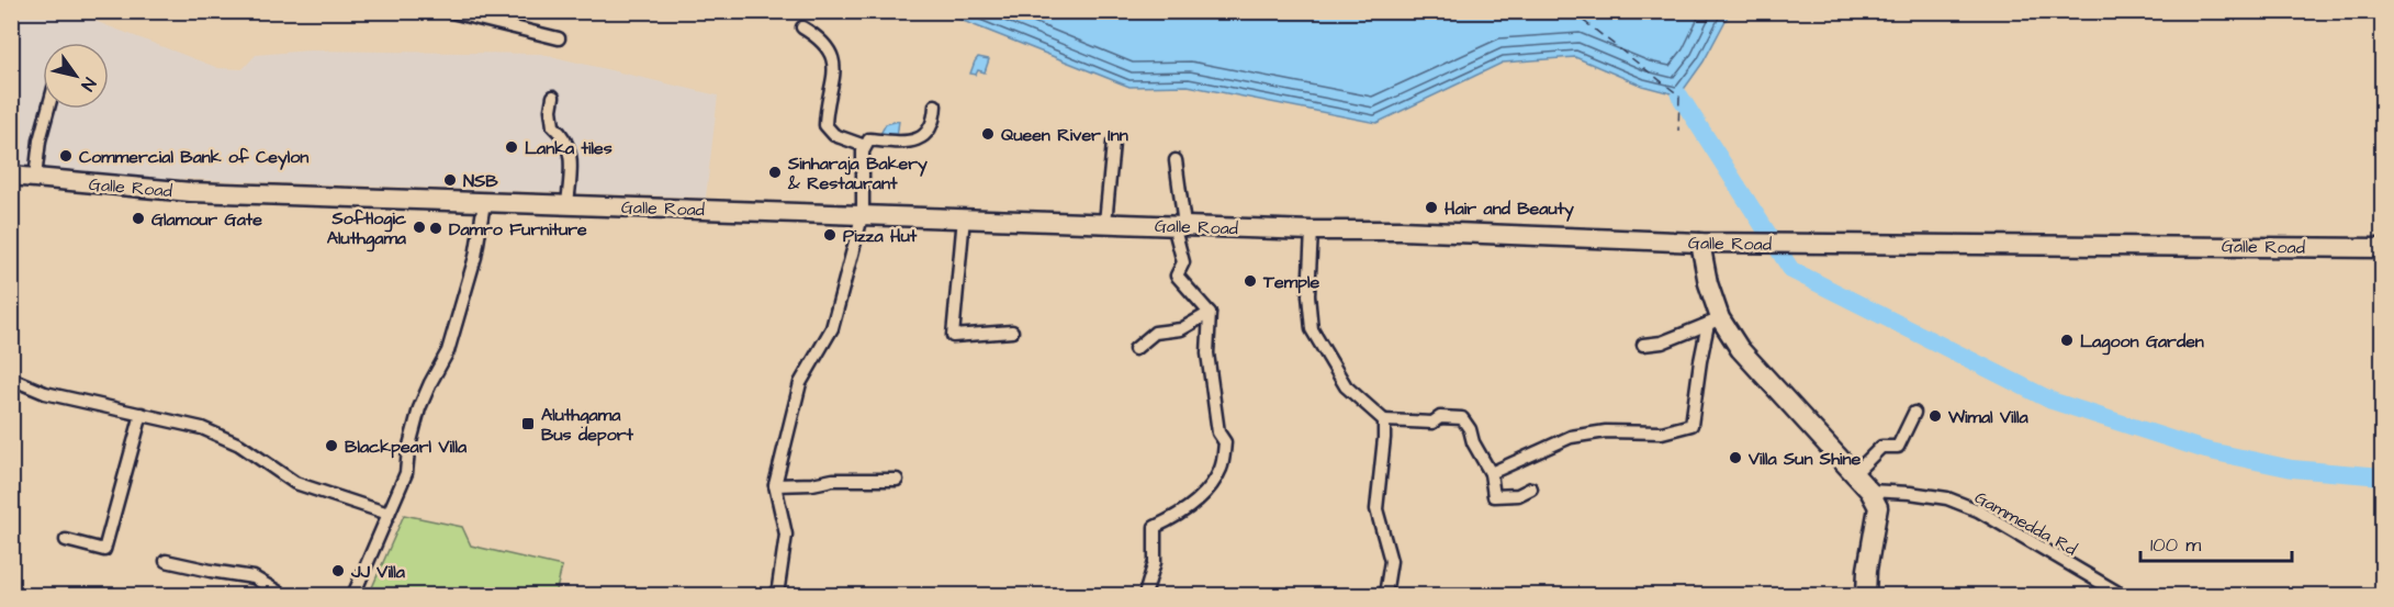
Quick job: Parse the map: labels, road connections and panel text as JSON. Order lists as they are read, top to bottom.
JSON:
{
  "streets": {
    "main road": ["Galle Road"],
    "street": ["Gammedda Rd"]
  },
  "places": {
    "other": [
      "Queen River Inn",
      "Lanka tiles",
      "Commercial Bank of Ceylon",
      "Sinharaja Bakery & Restaurant",
      "NSB",
      "Hair and Beauty",
      "Glamour Gate",
      "Softlogic Aluthgama",
      "Damro Furniture",
      "Pizza Hut",
      "Temple",
      "Lagoon Garden",
      "Wimal Villa",
      "Blackpearl Villa",
      "Villa Sun Shine",
      "JJ Villa"
    ],
    "transit": ["Aluthgama Bus deport"]
  },
  "scale_bar": "100 m",
  "north": "bottom right"
}
